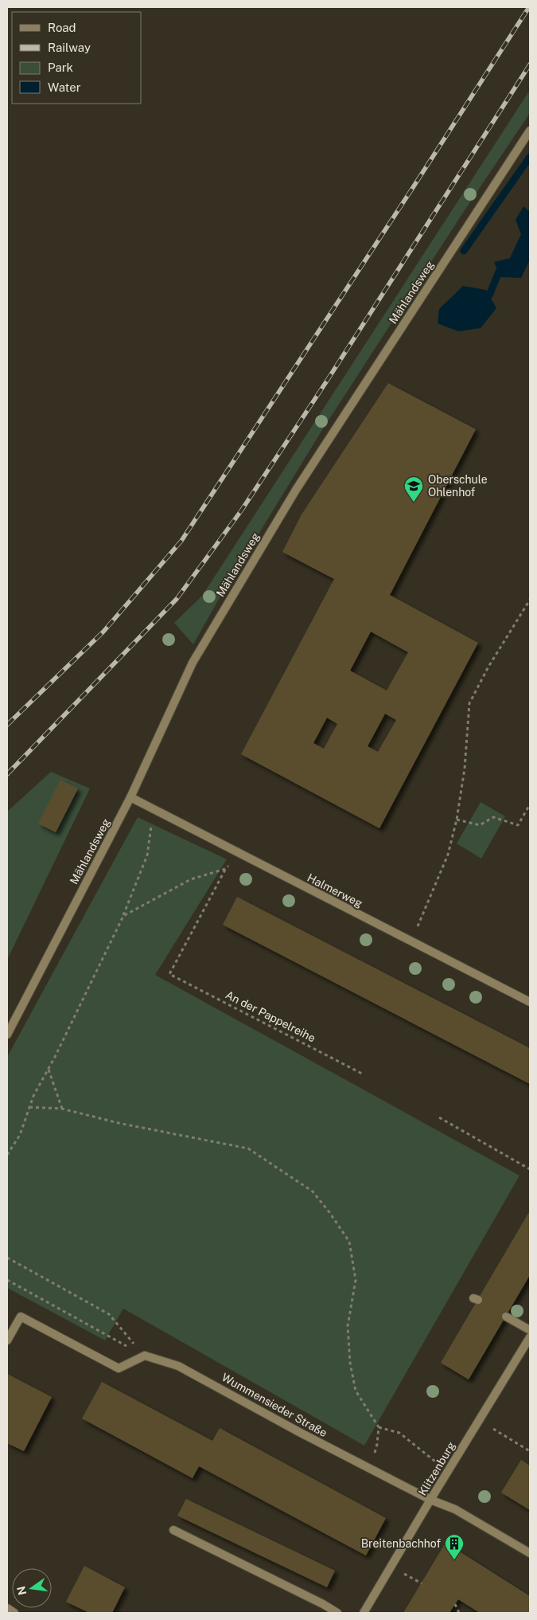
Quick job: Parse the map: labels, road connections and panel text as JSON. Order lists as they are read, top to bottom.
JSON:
{
  "streets": {
    "street": [
      "Mählandsweg",
      "Halmerweg",
      "Wummensieder Straße",
      "Klitzenburg"
    ],
    "path": ["An der Pappelreihe"]
  },
  "crossings": [
    ["Mählandsweg", "Halmerweg"],
    ["Wummensieder Straße", "Klitzenburg"]
  ],
  "places": {
    "school or university": ["Oberschule Ohlenhof"],
    "building": ["Breitenbachhof"]
  },
  "legend": [
    "Road",
    "Railway",
    "Park",
    "Water"
  ],
  "north": "left"
}
